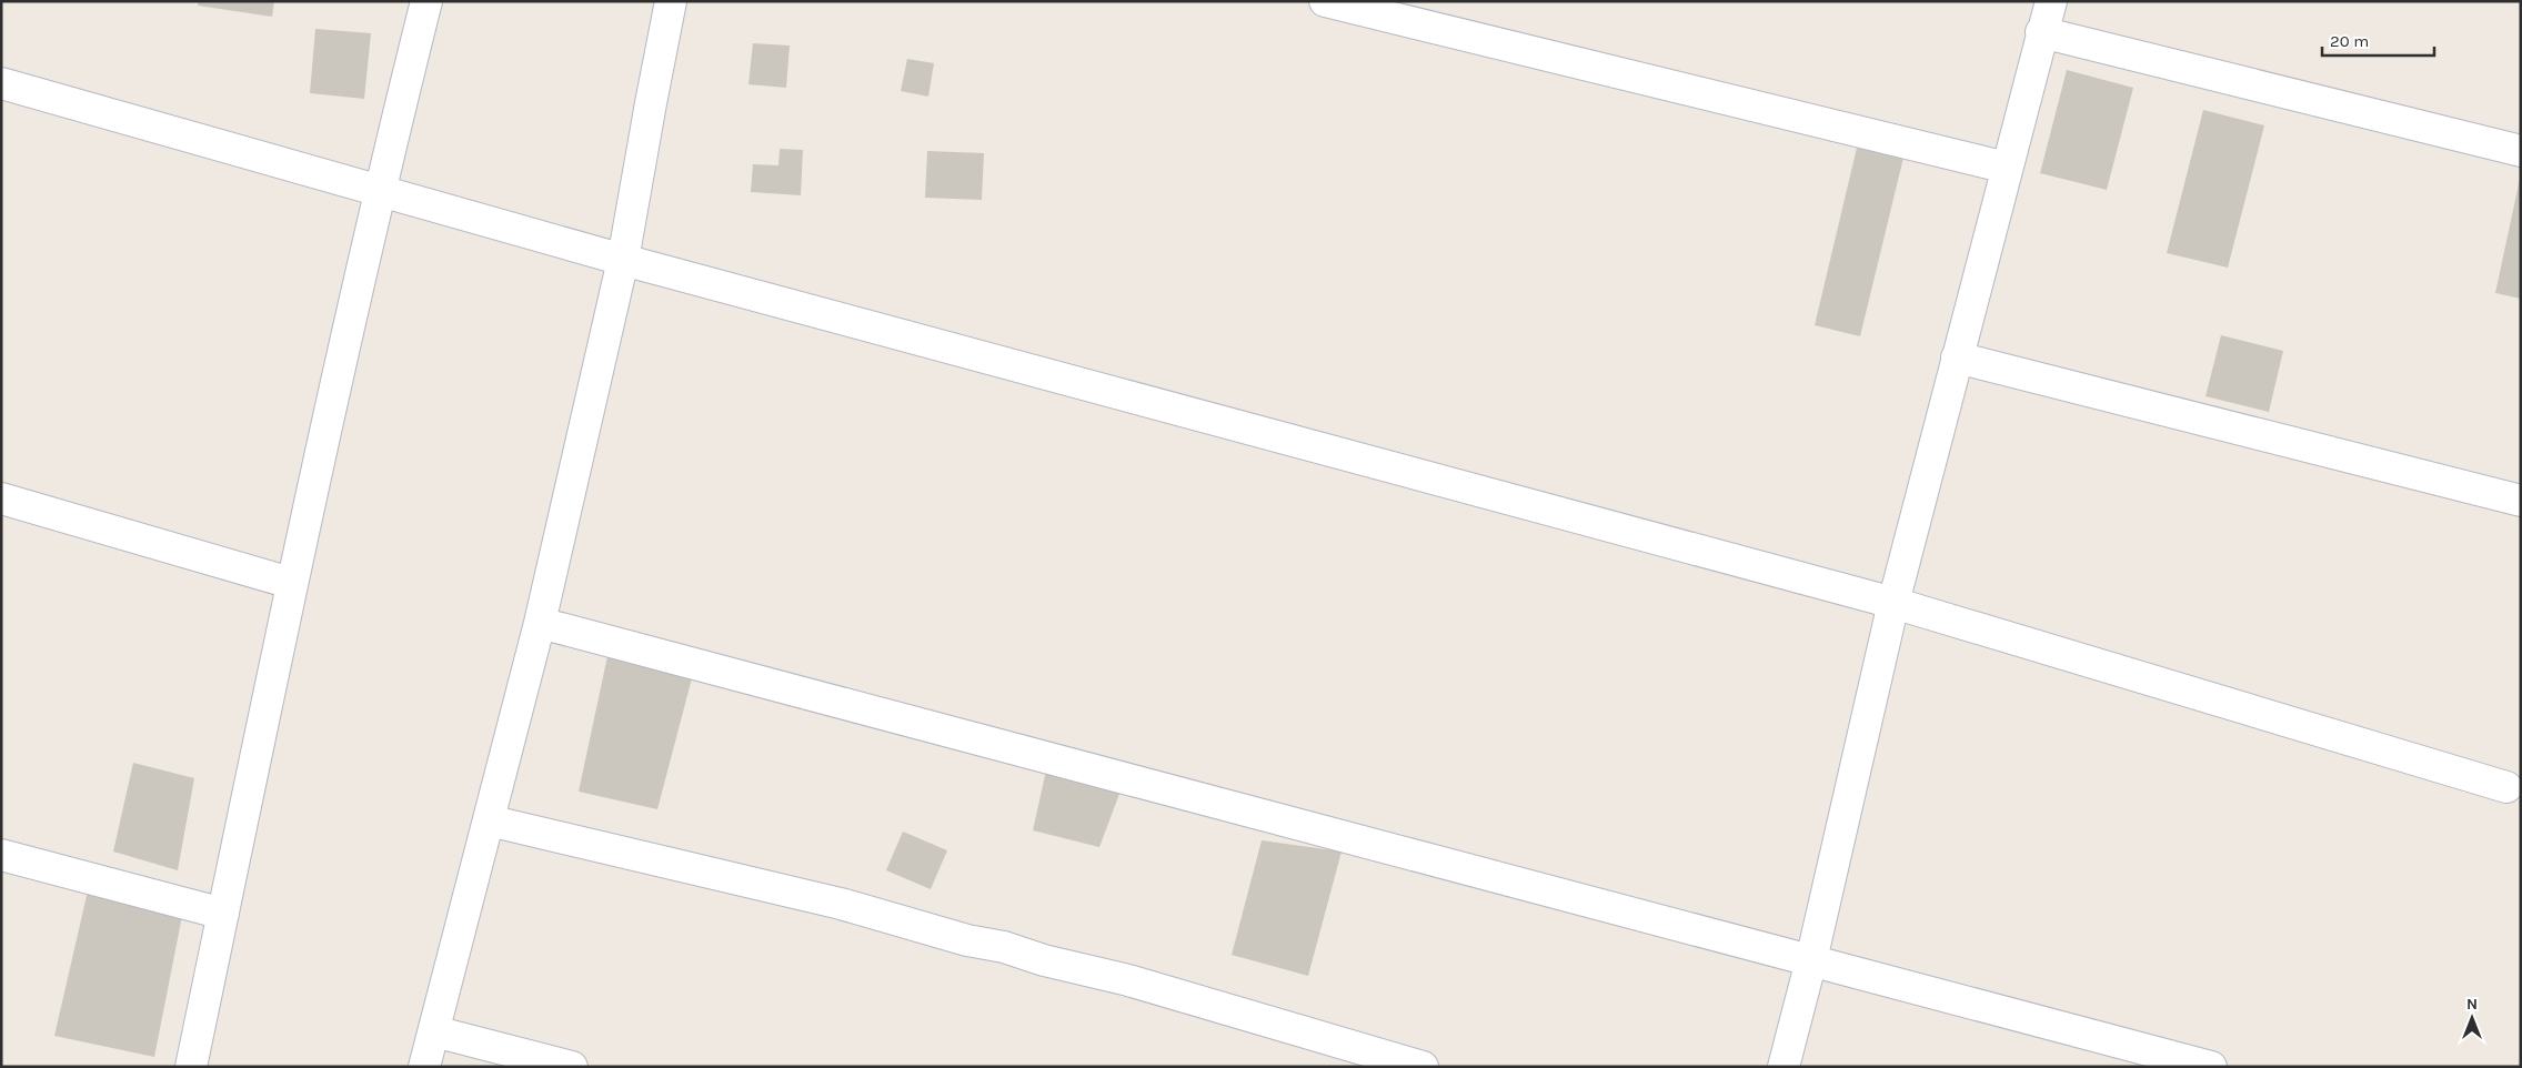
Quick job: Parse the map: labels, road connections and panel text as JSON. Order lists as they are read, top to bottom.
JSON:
{
  "scale_bar": "20 m",
  "north": "top"
}
